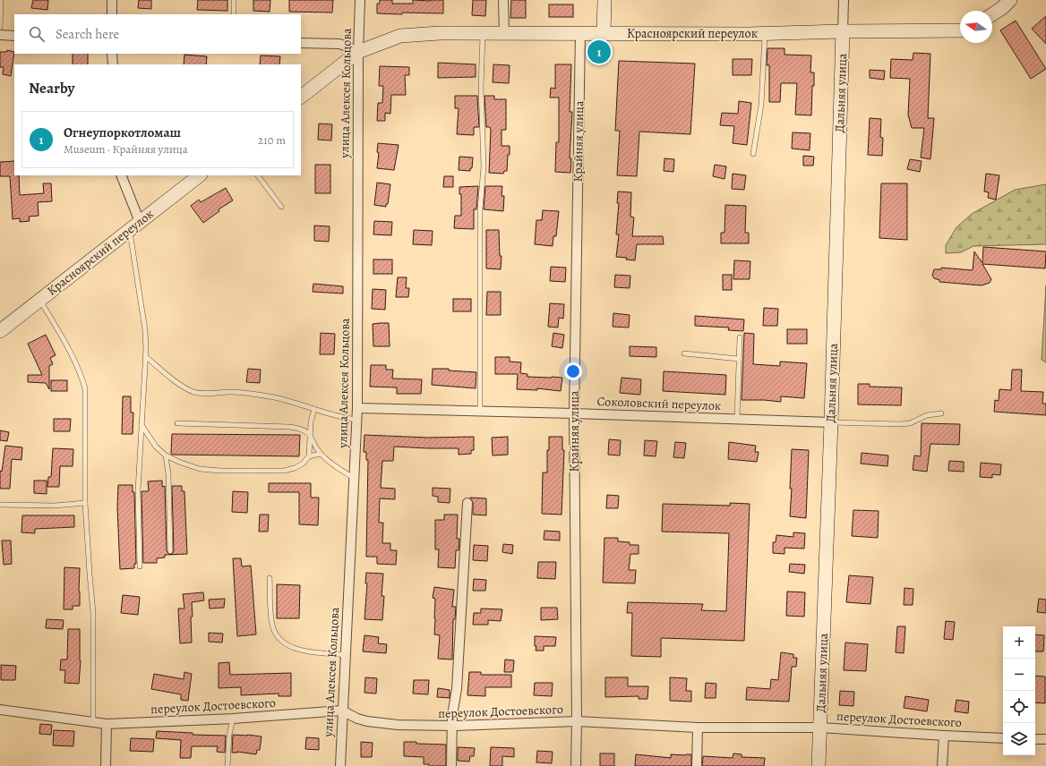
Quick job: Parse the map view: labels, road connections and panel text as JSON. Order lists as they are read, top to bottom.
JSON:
{
  "streets": {
    "main road": ["Красноярский переулок", "Дальняя улица"],
    "street": [
      "улица Алексея Кольцова",
      "Крайняя улица",
      "Соколовский переулок",
      "переулок Достоевского"
    ]
  },
  "crossings": [
    ["Красноярский переулок", "улица Алексея Кольцова"],
    ["Красноярский переулок", "Дальняя улица"],
    ["Красноярский переулок", "Крайняя улица"],
    ["улица Алексея Кольцова", "Соколовский переулок"],
    ["улица Алексея Кольцова", "переулок Достоевского"],
    ["Дальняя улица", "Соколовский переулок"],
    ["Дальняя улица", "переулок Достоевского"],
    ["Крайняя улица", "Соколовский переулок"],
    ["Крайняя улица", "переулок Достоевского"]
  ],
  "north": "left",
  "page": {
    "search": "Search here",
    "pins": "1",
    "heading": "Nearby",
    "list": [
      {
        "mark": "1",
        "name": "Огнеупоркотломаш",
        "note": "Museum · Крайняя улица",
        "value": "210 m"
      }
    ],
    "map_buttons": ["+", "−"]
  }
}
